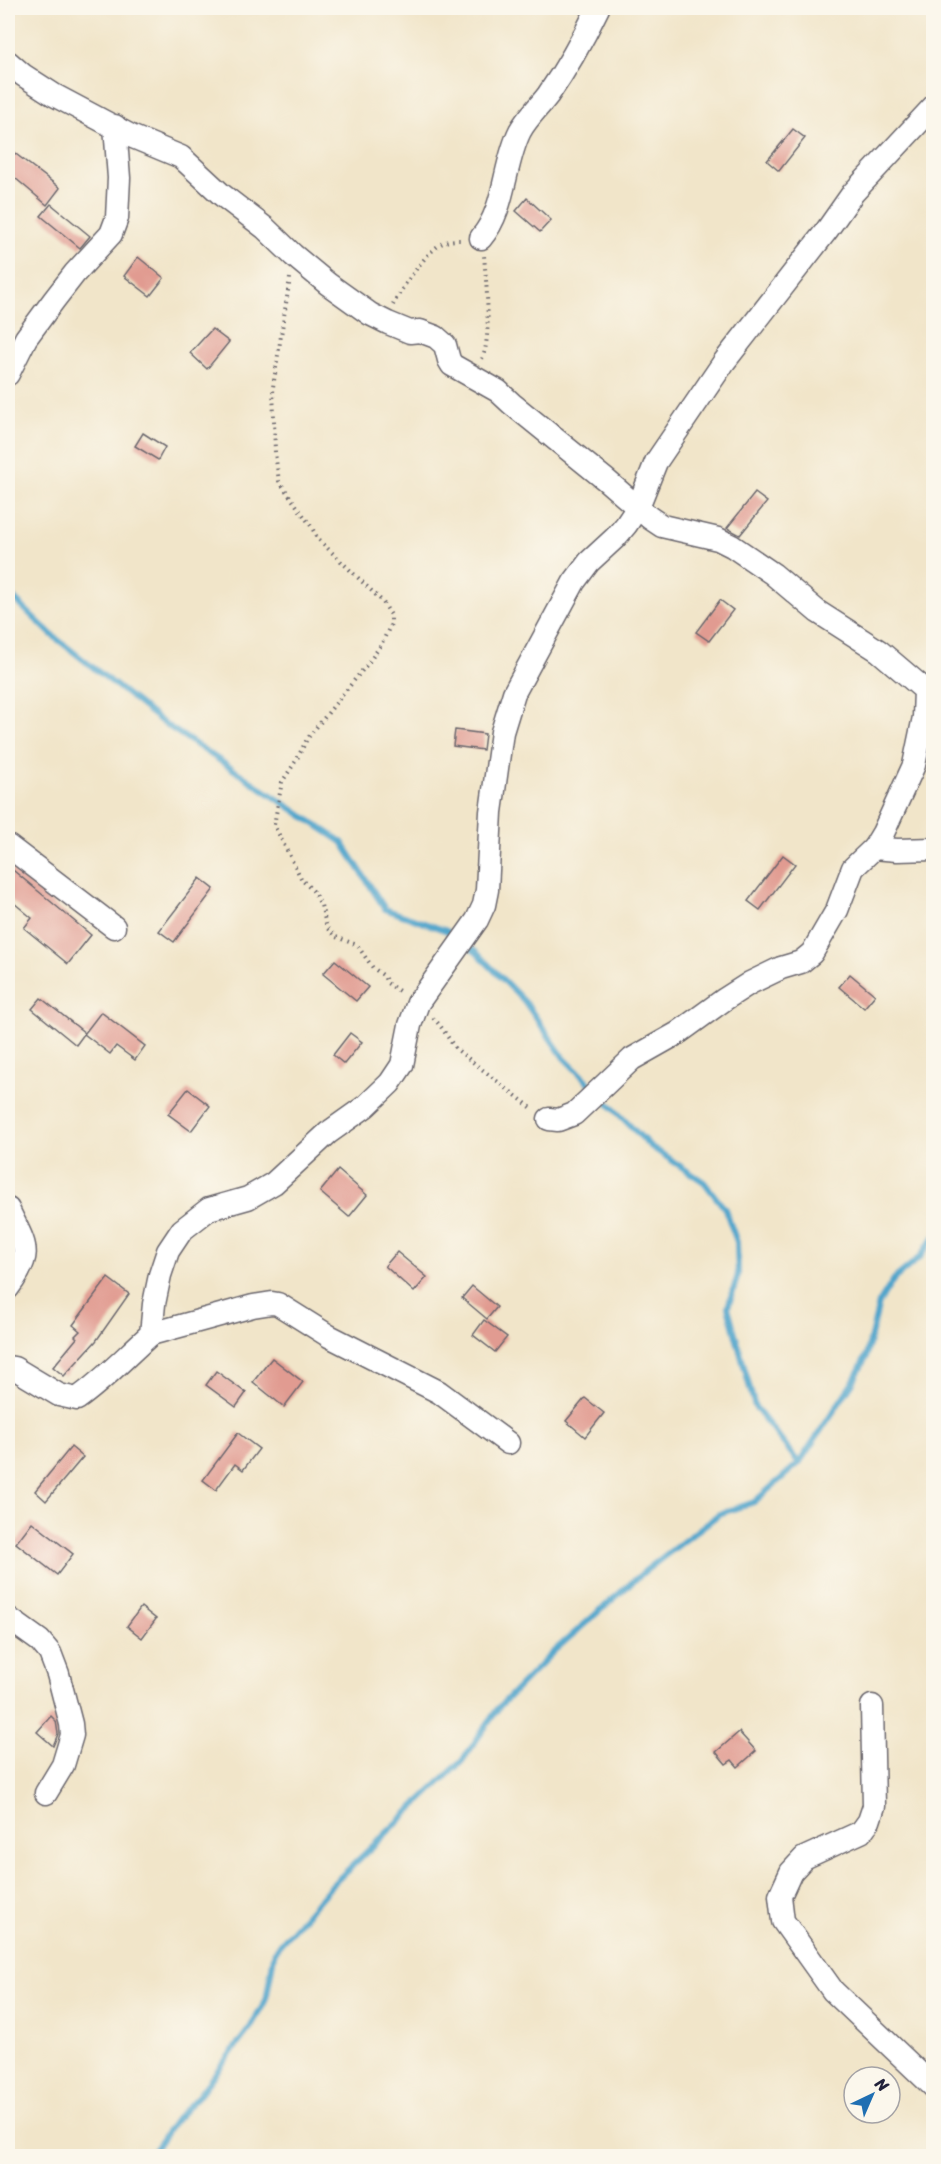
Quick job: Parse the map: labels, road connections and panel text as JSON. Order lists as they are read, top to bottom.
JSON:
{
  "north": "top right"
}
